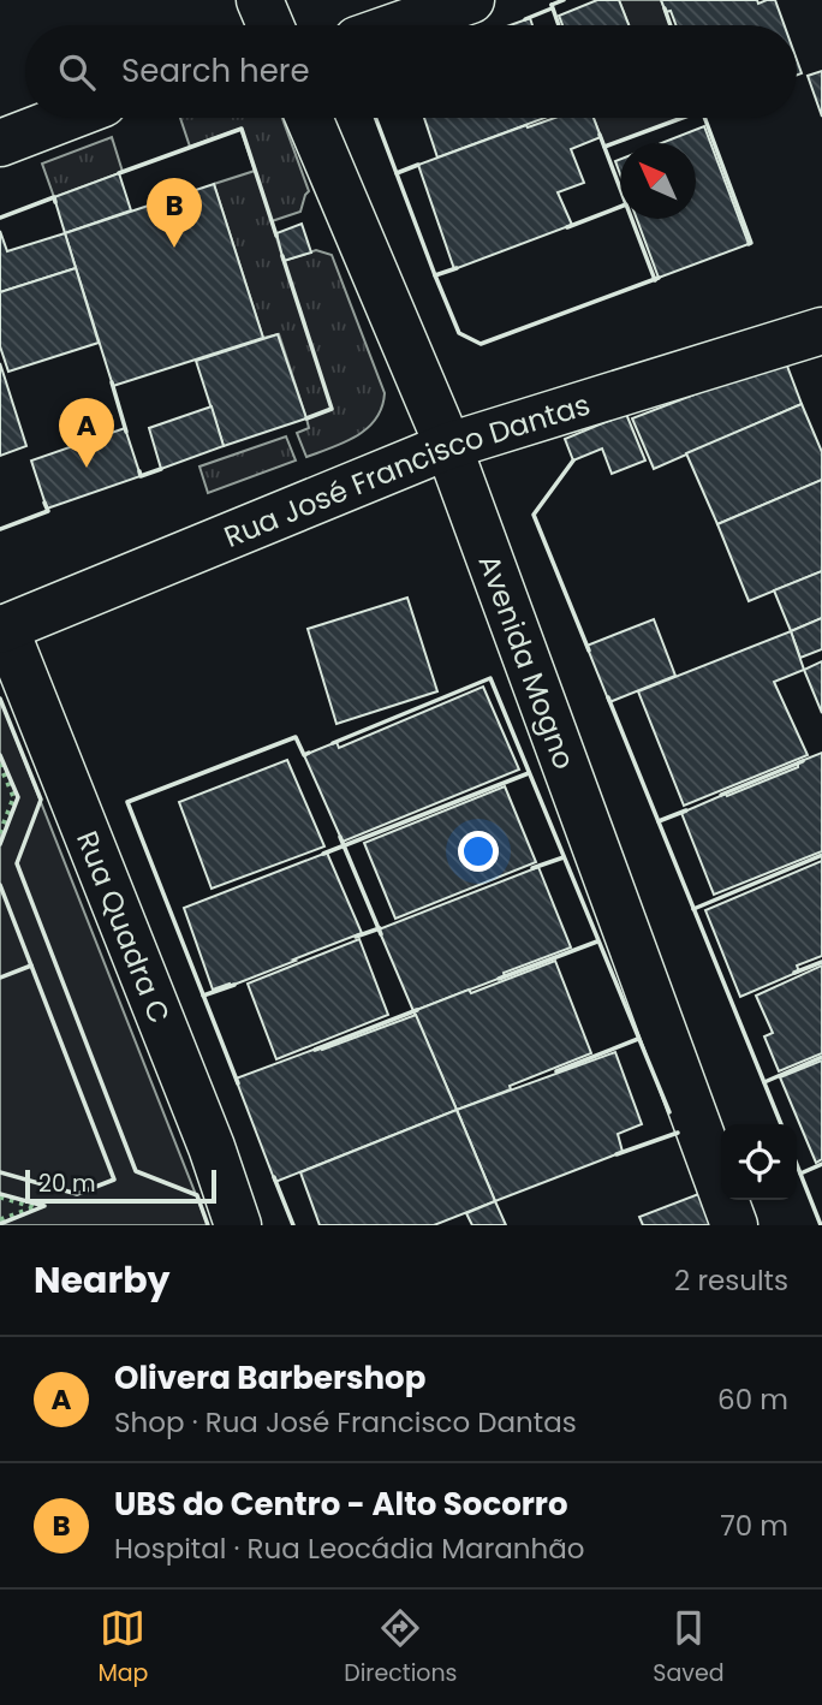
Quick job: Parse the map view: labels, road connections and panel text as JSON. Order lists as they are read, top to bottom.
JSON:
{
  "streets": {
    "street": ["Rua José Francisco Dantas", "Avenida Mogno", "Rua Quadra C"]
  },
  "crossings": [
    ["Rua José Francisco Dantas", "Avenida Mogno"],
    ["Rua José Francisco Dantas", "Rua Quadra C"]
  ],
  "scale_bar": "20 m",
  "north": "top left",
  "page": {
    "search": "Search here",
    "pins": ["B", "A"],
    "scale": "20 m",
    "heading": ["Nearby", "2 results"],
    "list": [
      {
        "mark": "A",
        "name": "Olivera Barbershop",
        "note": "Shop · Rua José Francisco Dantas",
        "value": "60 m"
      },
      {
        "mark": "B",
        "name": "UBS do Centro - Alto Socorro",
        "note": "Hospital · Rua Leocádia Maranhão",
        "value": "70 m"
      }
    ],
    "nav": ["Map", "Directions", "Saved"]
  }
}
